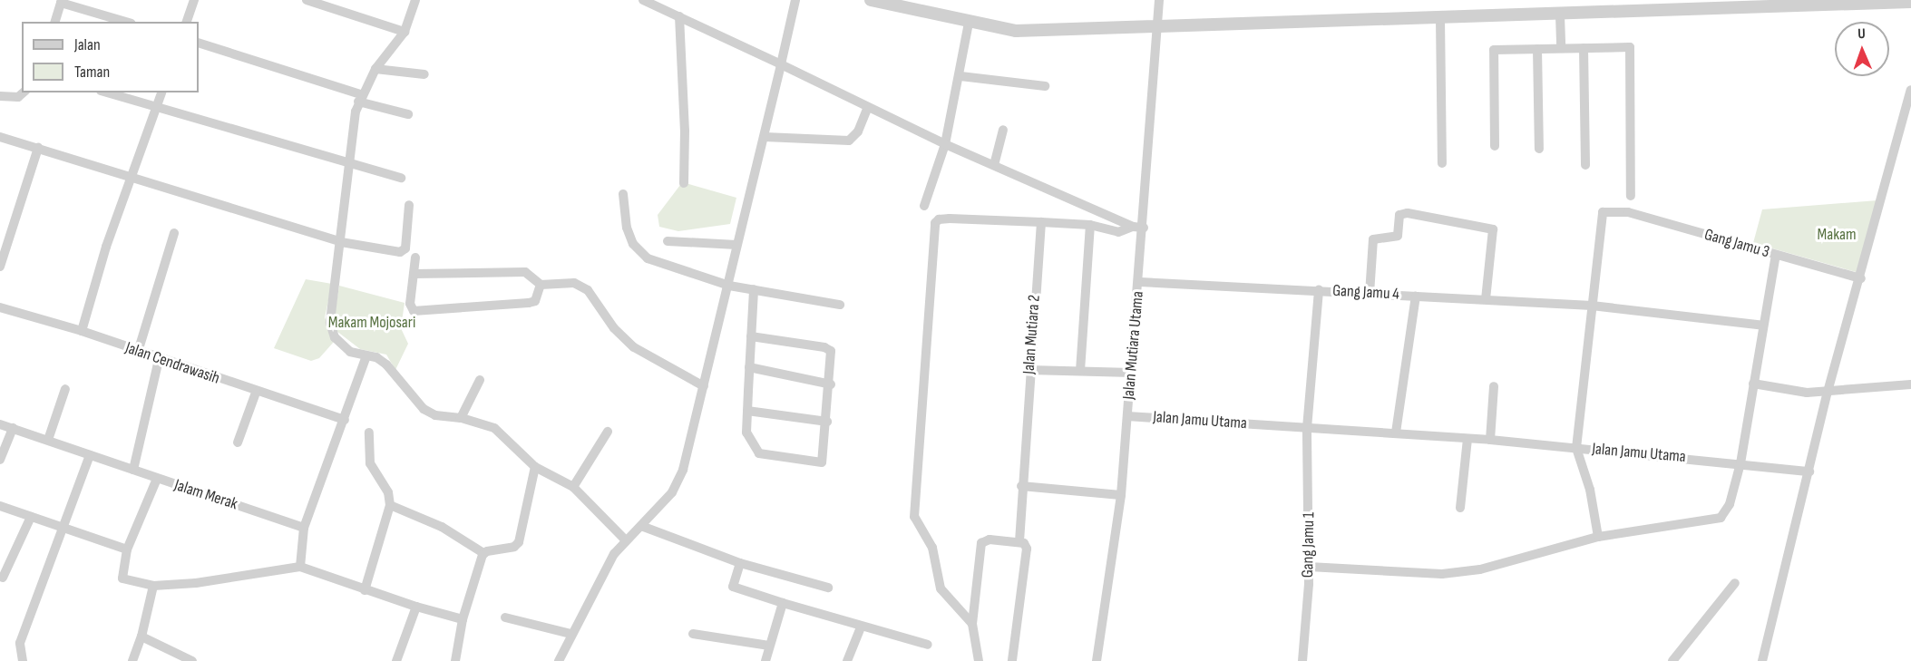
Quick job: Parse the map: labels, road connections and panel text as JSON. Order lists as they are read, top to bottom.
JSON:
{
  "streets": {
    "street": [
      "Gang Jamu 3",
      "Gang Jamu 4",
      "Jalan Mutiara 2",
      "Jalan Mutiara Utama",
      "Jalan Cendrawasih",
      "Jalan Jamu Utama",
      "Jalam Merak",
      "Gang Jamu 1"
    ]
  },
  "crossings": [
    ["Gang Jamu 3", "Gang Jamu 4"],
    ["Gang Jamu 4", "Jalan Mutiara Utama"],
    ["Gang Jamu 4", "Gang Jamu 1"],
    ["Jalan Mutiara Utama", "Jalan Jamu Utama"],
    ["Jalan Jamu Utama", "Gang Jamu 1"]
  ],
  "parks": ["Makam", "Makam Mojosari"],
  "legend": ["Jalan", "Taman"],
  "north": "top"
}
